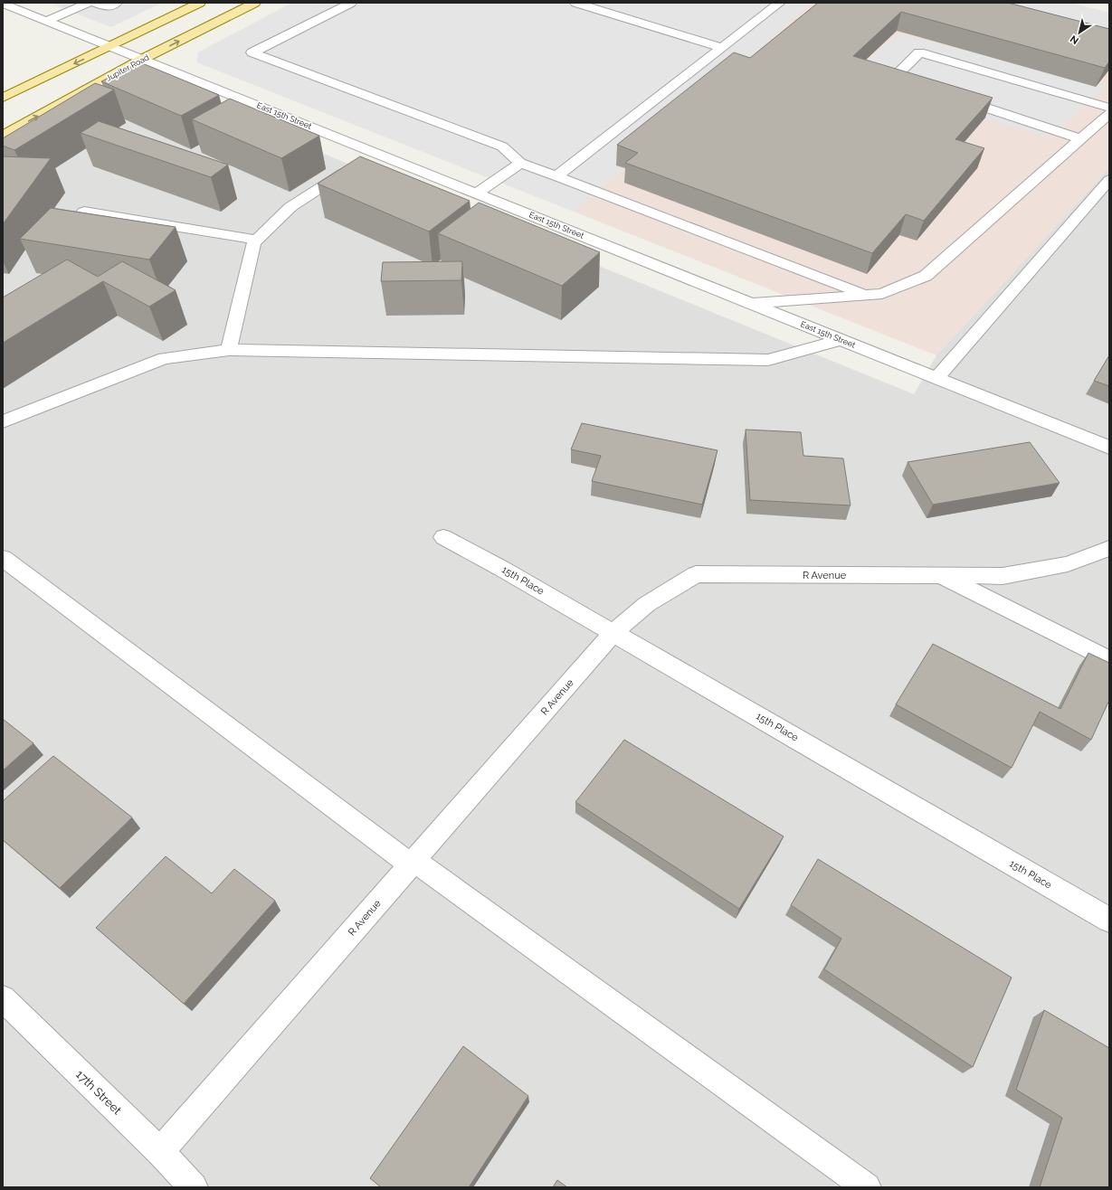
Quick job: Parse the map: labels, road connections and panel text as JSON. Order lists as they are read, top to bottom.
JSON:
{
  "streets": {
    "main road": ["Jupiter Road"],
    "street": [
      "East 15th Street",
      "R Avenue",
      "15th Place",
      "17th Street"
    ]
  },
  "crossings": [
    ["Jupiter Road", "East 15th Street"],
    ["R Avenue", "15th Place"],
    ["R Avenue", "17th Street"]
  ],
  "north": "bottom left"
}
